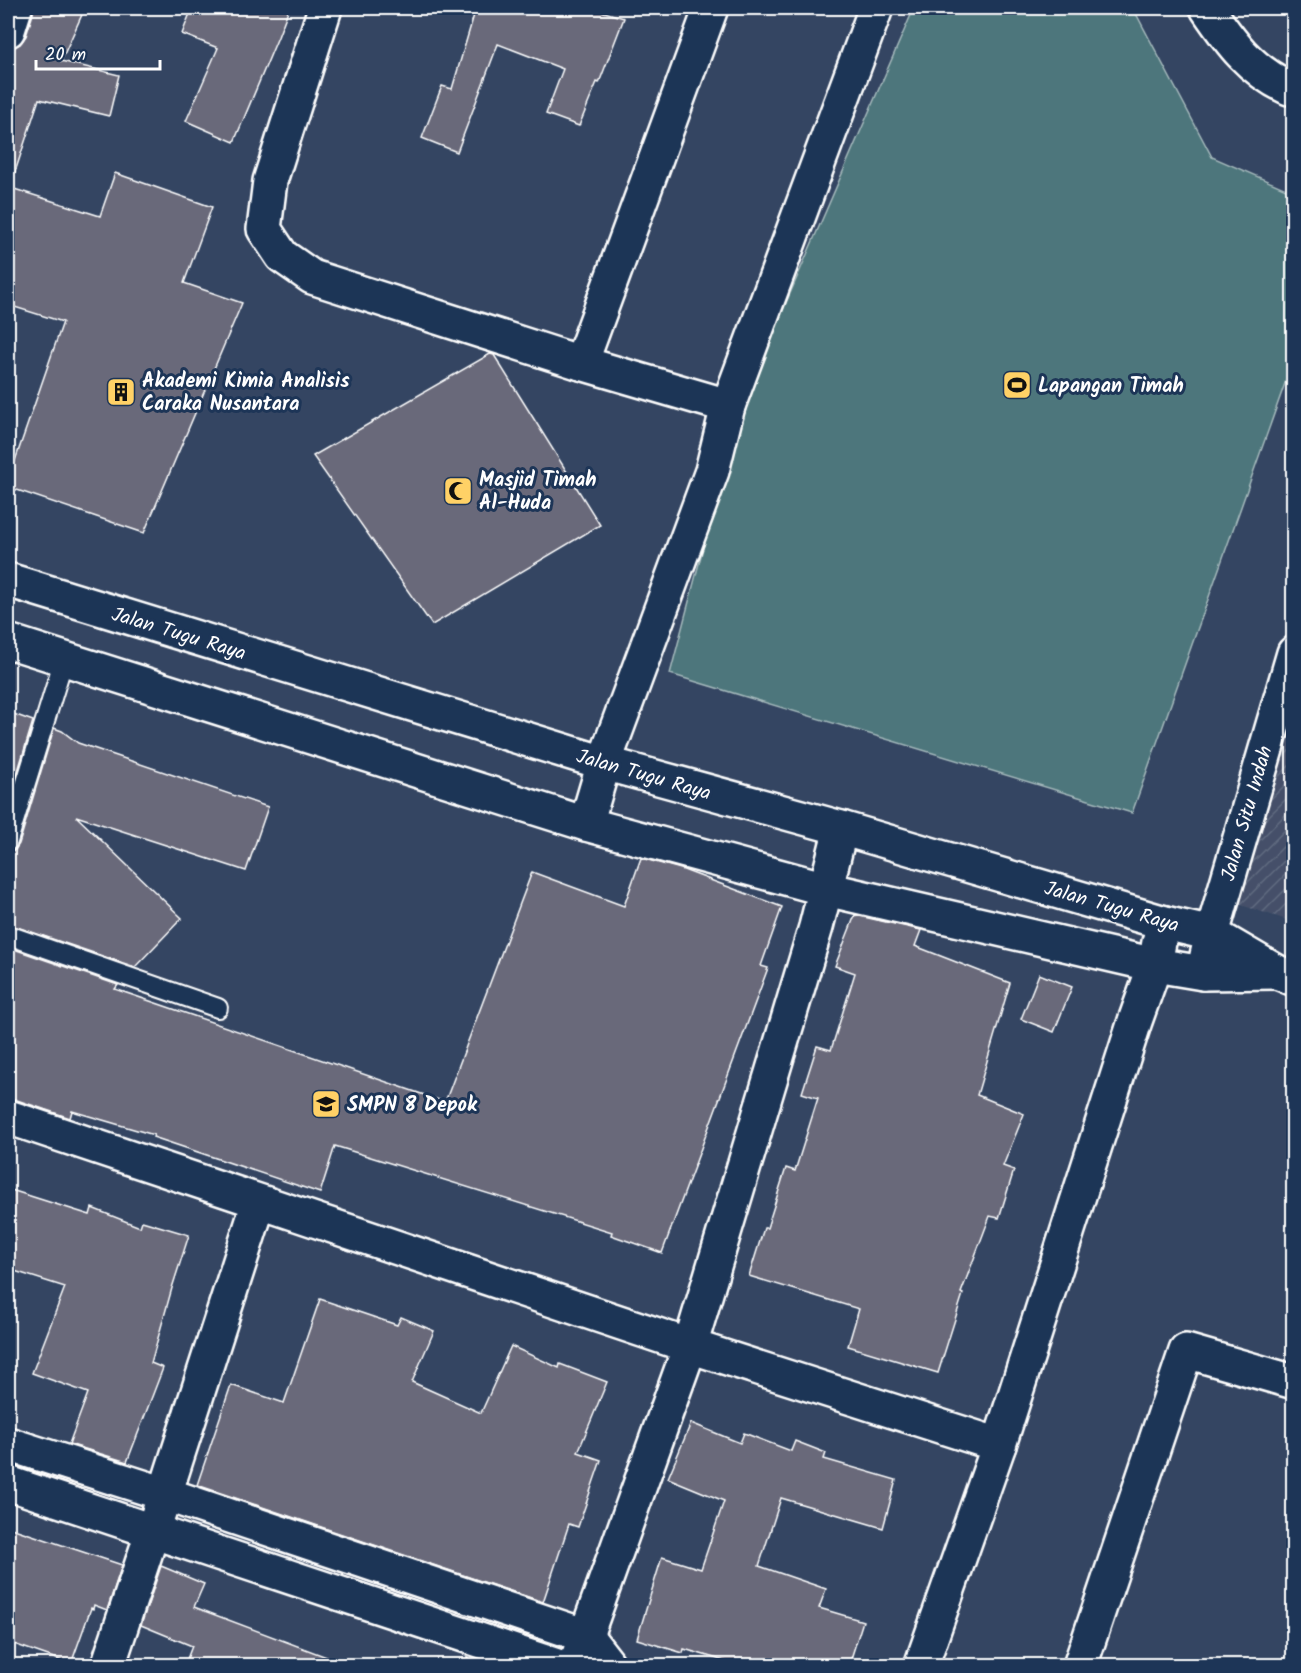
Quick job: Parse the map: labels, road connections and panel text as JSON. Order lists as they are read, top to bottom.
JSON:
{
  "streets": {
    "street": ["Jalan Tugu Raya", "Jalan Situ Indah"]
  },
  "crossings": [
    ["Jalan Tugu Raya", "Jalan Situ Indah"]
  ],
  "places": {
    "sports": ["Lapangan Timah"],
    "building": ["Akademi Kimia Analisis Caraka Nusantara"],
    "mosque": ["Masjid Timah Al-Huda"],
    "school or university": ["SMPN 8 Depok"]
  },
  "scale_bar": "20 m"
}
